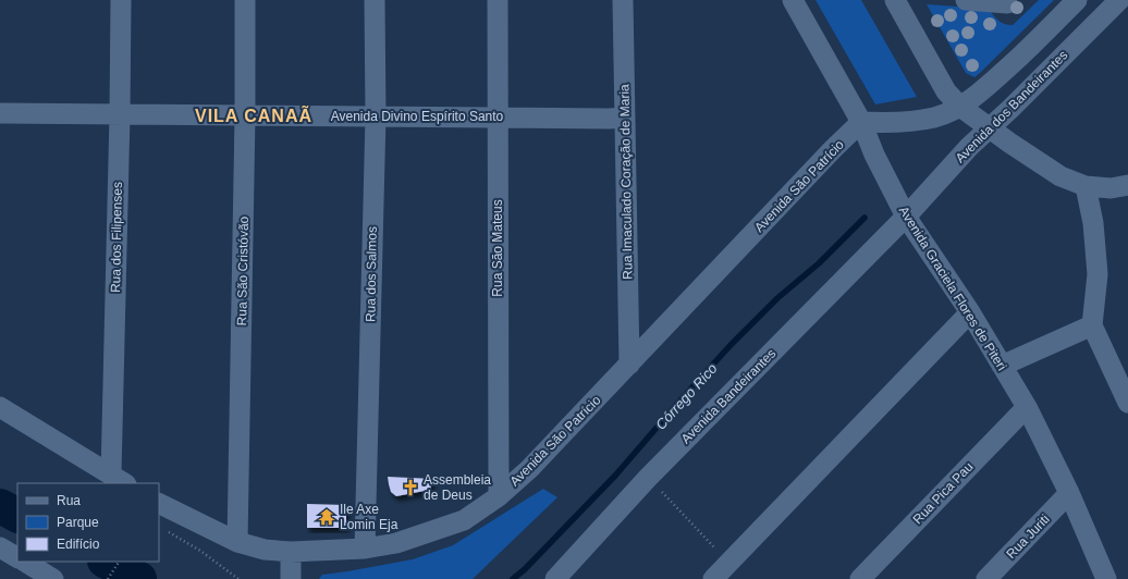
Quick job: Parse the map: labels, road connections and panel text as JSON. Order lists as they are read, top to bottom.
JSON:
{
  "streets": {
    "street": [
      "Avenida dos Bandeirantes",
      "Avenida Divino Espírito Santo",
      "Rua Imaculado Coração de Maria",
      "Avenida São Patrício",
      "Rua dos Filipenses",
      "Rua São Mateus",
      "Rua São Cristóvão",
      "Rua dos Salmos",
      "Avenida Graciela Flores de Piteri",
      "Avenida Bandeirantes",
      "Rua Pica Pau",
      "Rua Juriti"
    ]
  },
  "crossings": [
    ["Avenida dos Bandeirantes", "Avenida Graciela Flores de Piteri"],
    ["Avenida dos Bandeirantes", "Avenida Bandeirantes"],
    ["Avenida Divino Espírito Santo", "Rua Imaculado Coração de Maria"],
    ["Avenida Divino Espírito Santo", "Rua dos Filipenses"],
    ["Avenida Divino Espírito Santo", "Rua São Mateus"],
    ["Avenida Divino Espírito Santo", "Rua São Cristóvão"],
    ["Avenida Divino Espírito Santo", "Rua dos Salmos"],
    ["Rua Imaculado Coração de Maria", "Avenida São Patrício"],
    ["Avenida São Patrício", "Rua São Mateus"],
    ["Avenida São Patrício", "Rua São Cristóvão"],
    ["Avenida São Patrício", "Rua dos Salmos"],
    ["Avenida São Patrício", "Avenida Graciela Flores de Piteri"],
    ["Avenida Graciela Flores de Piteri", "Avenida Bandeirantes"],
    ["Avenida Graciela Flores de Piteri", "Rua Pica Pau"],
    ["Avenida Graciela Flores de Piteri", "Rua Juriti"]
  ],
  "districts": ["VILA CANAÃ"],
  "water": ["Córrego Rico"],
  "places": {
    "church": ["Assembleia de Deus"],
    "temple": ["Ile Axe Lomin Eja"]
  },
  "legend": ["Rua", "Parque", "Edifício"]
}
